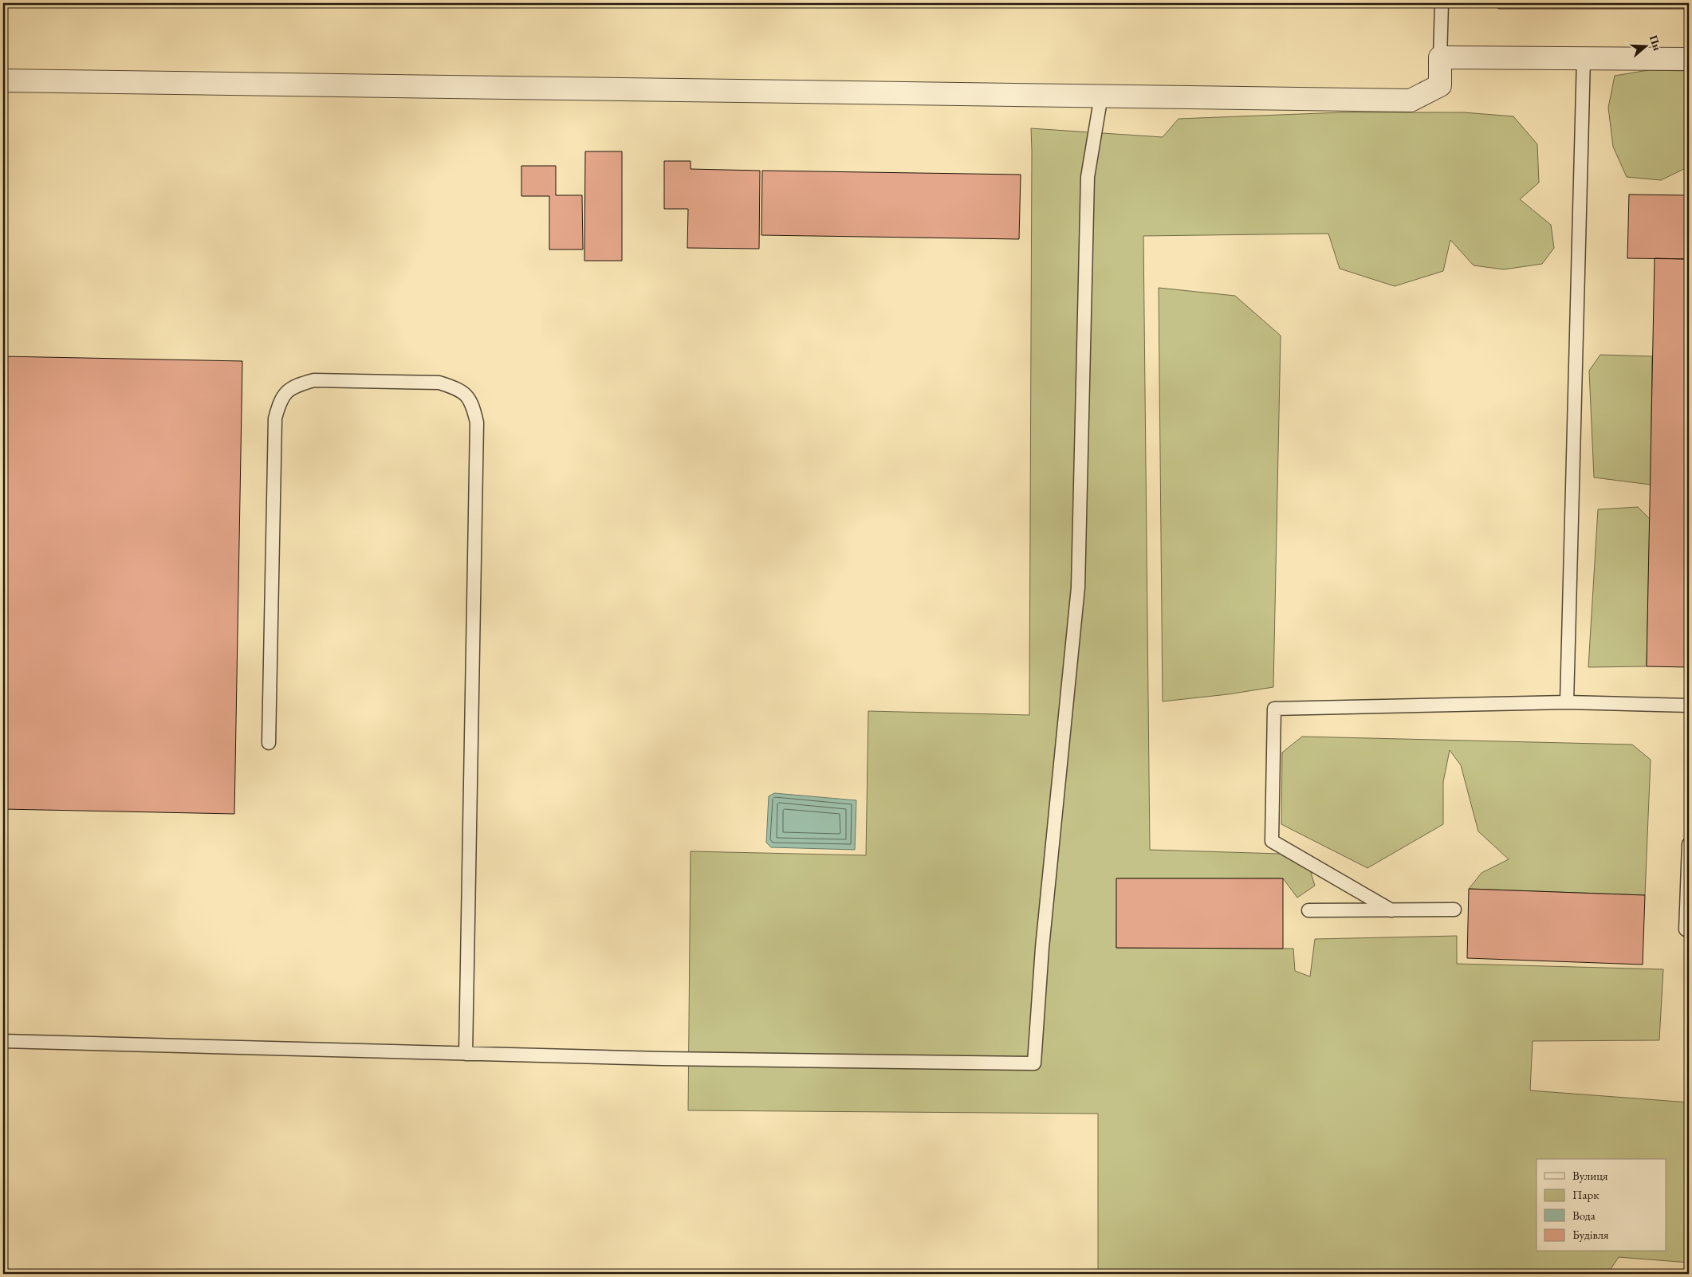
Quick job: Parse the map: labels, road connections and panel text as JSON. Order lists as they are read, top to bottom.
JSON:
{
  "legend": [
    "Вулиця",
    "Парк",
    "Вода",
    "Будівля"
  ],
  "north": "right"
}
